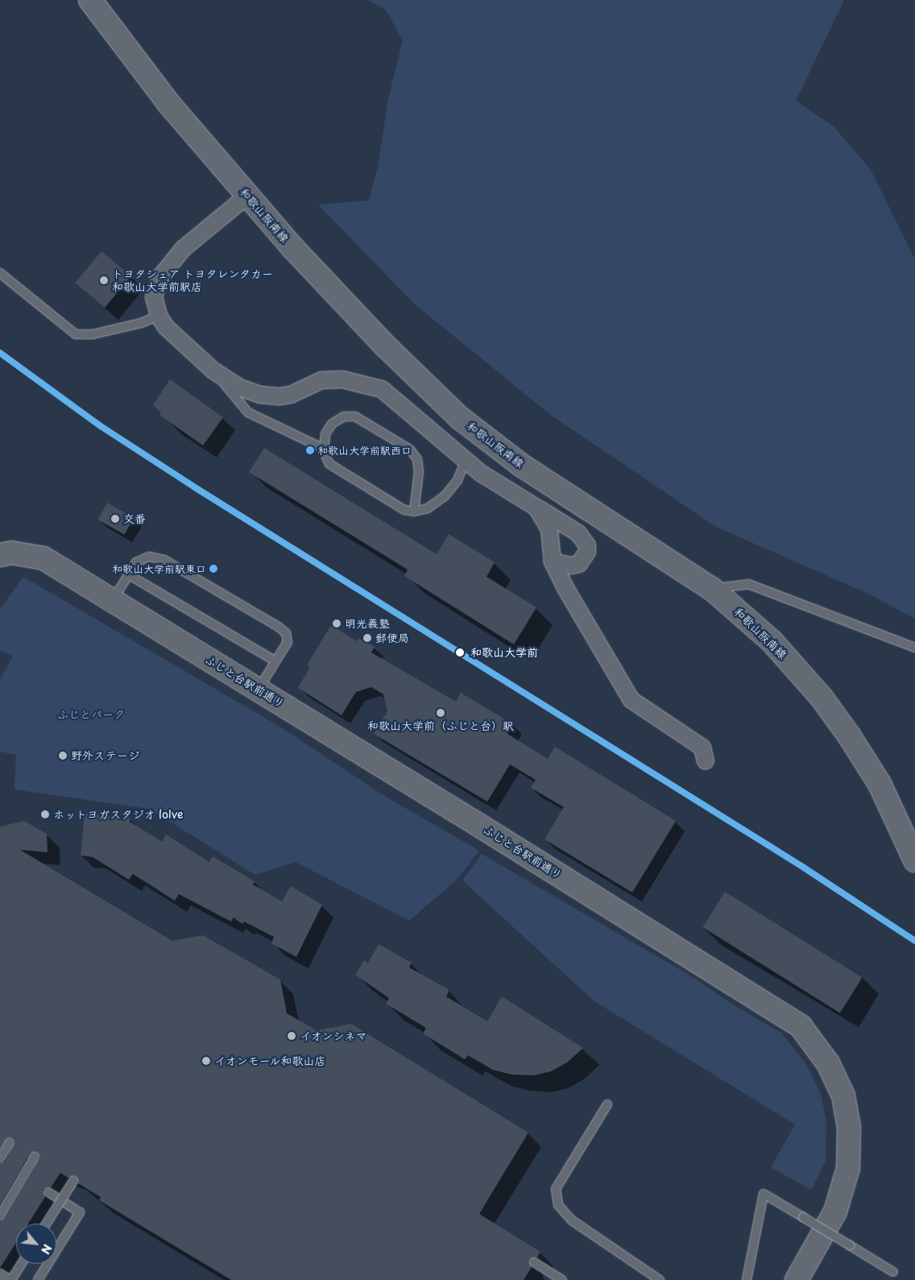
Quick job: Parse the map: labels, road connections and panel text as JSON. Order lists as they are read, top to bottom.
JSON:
{
  "streets": {
    "street": ["和歌山阪南線", "ふじと台駅前通り"]
  },
  "parks": ["ふじとパーク"],
  "places": [
    "トヨタシェア トヨタレンタカー 和歌山大学前駅店",
    "和歌山大学前駅西口",
    "交番",
    "和歌山大学前駅東口",
    "明光義塾",
    "郵便局",
    "和歌山大学前",
    "和歌山大学前（ふじと台）駅",
    "野外ステージ",
    "ホットヨガスタジオ loIve",
    "イオンシネマ",
    "イオンモール和歌山店"
  ],
  "north": "bottom right"
}
